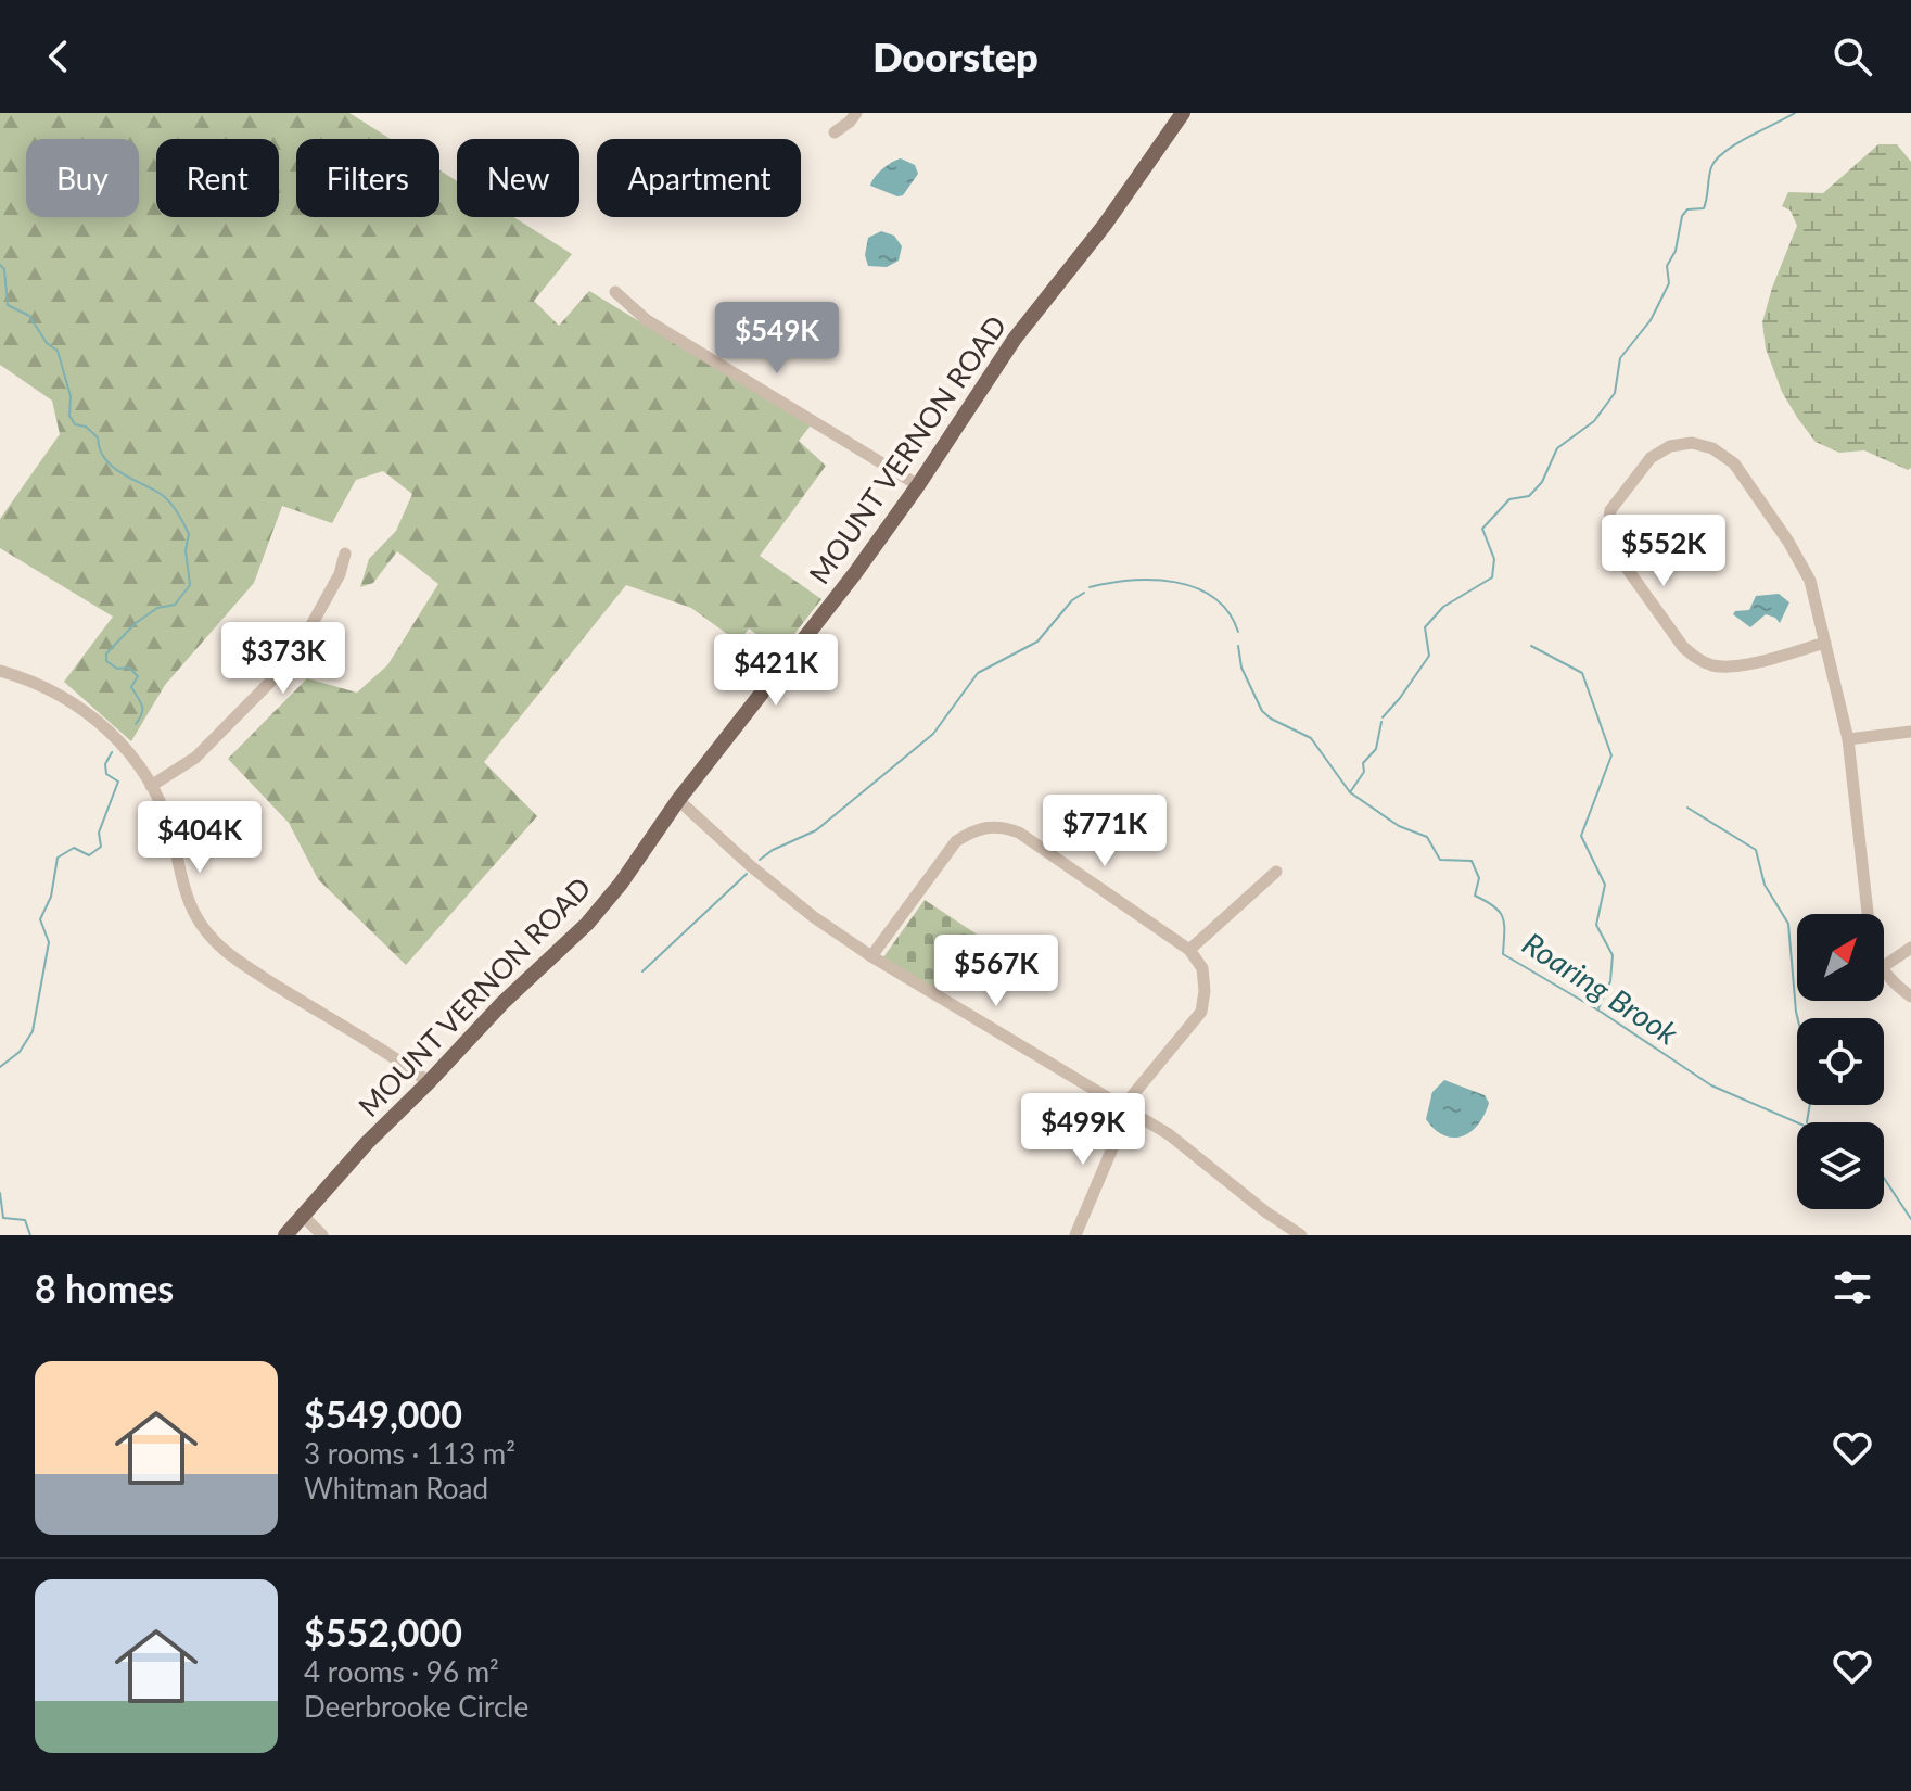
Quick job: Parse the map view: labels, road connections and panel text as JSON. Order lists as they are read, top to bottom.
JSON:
{
  "streets": {
    "main road": ["MOUNT VERNON ROAD"]
  },
  "water": ["Roaring Brook"],
  "north": "top right",
  "page": {
    "header": "Doorstep",
    "chip": [
      "Buy",
      "Rent",
      "Filters",
      "New",
      "Apartment"
    ],
    "price": [
      "$549K",
      "$552K",
      "$373K",
      "$421K",
      "$771K",
      "$404K",
      "$567K",
      "$499K"
    ],
    "heading": "8 homes",
    "list": [
      {
        "name": "$549,000",
        "note": "3 rooms · 113 m² · Whitman Road"
      },
      {
        "name": "$552,000",
        "note": "4 rooms · 96 m² · Deerbrooke Circle"
      }
    ]
  }
}
